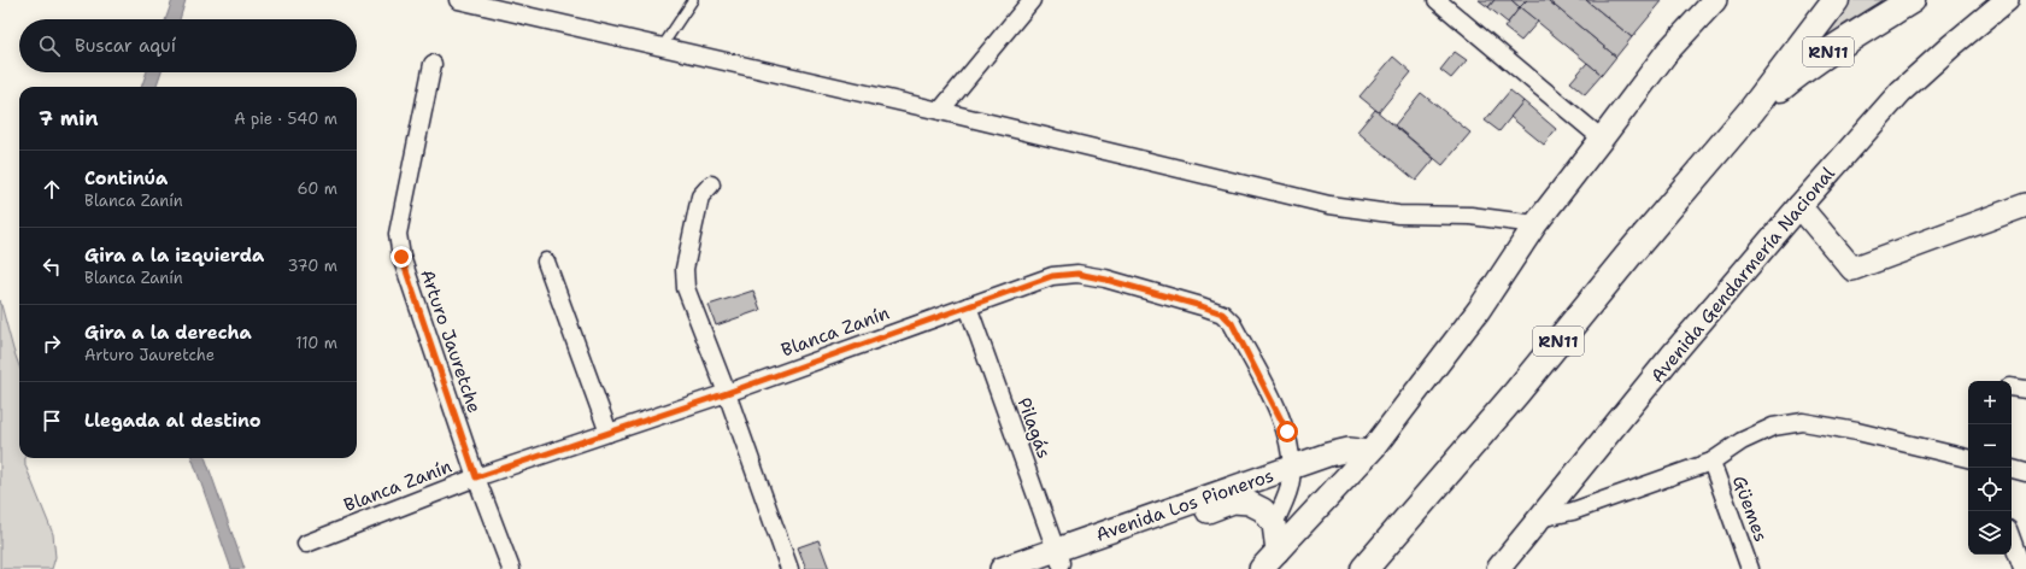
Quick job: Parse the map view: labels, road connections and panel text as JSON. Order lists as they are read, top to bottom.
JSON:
{
  "streets": {
    "highway": ["RN11"],
    "main road": ["Avenida Gendarmería Nacional", "Avenida Los Pioneros"],
    "street": [
      "Blanca Zanín",
      "Arturo Jauretche",
      "Pilagás",
      "Güemes"
    ]
  },
  "crossings": [
    ["Blanca Zanín", "Arturo Jauretche"],
    ["Blanca Zanín", "Pilagás"],
    ["Blanca Zanín", "Avenida Los Pioneros"],
    ["Pilagás", "Avenida Los Pioneros"]
  ],
  "page": {
    "search": "Buscar aquí",
    "heading": ["7 min", "A pie · 540 m"],
    "list": [
      ["Continúa", "Blanca Zanín", "60 m"],
      ["Gira a la izquierda", "Blanca Zanín", "370 m"],
      ["Gira a la derecha", "Arturo Jauretche", "110 m"],
      "Llegada al destino"
    ],
    "map_buttons": ["+", "−"]
  }
}
